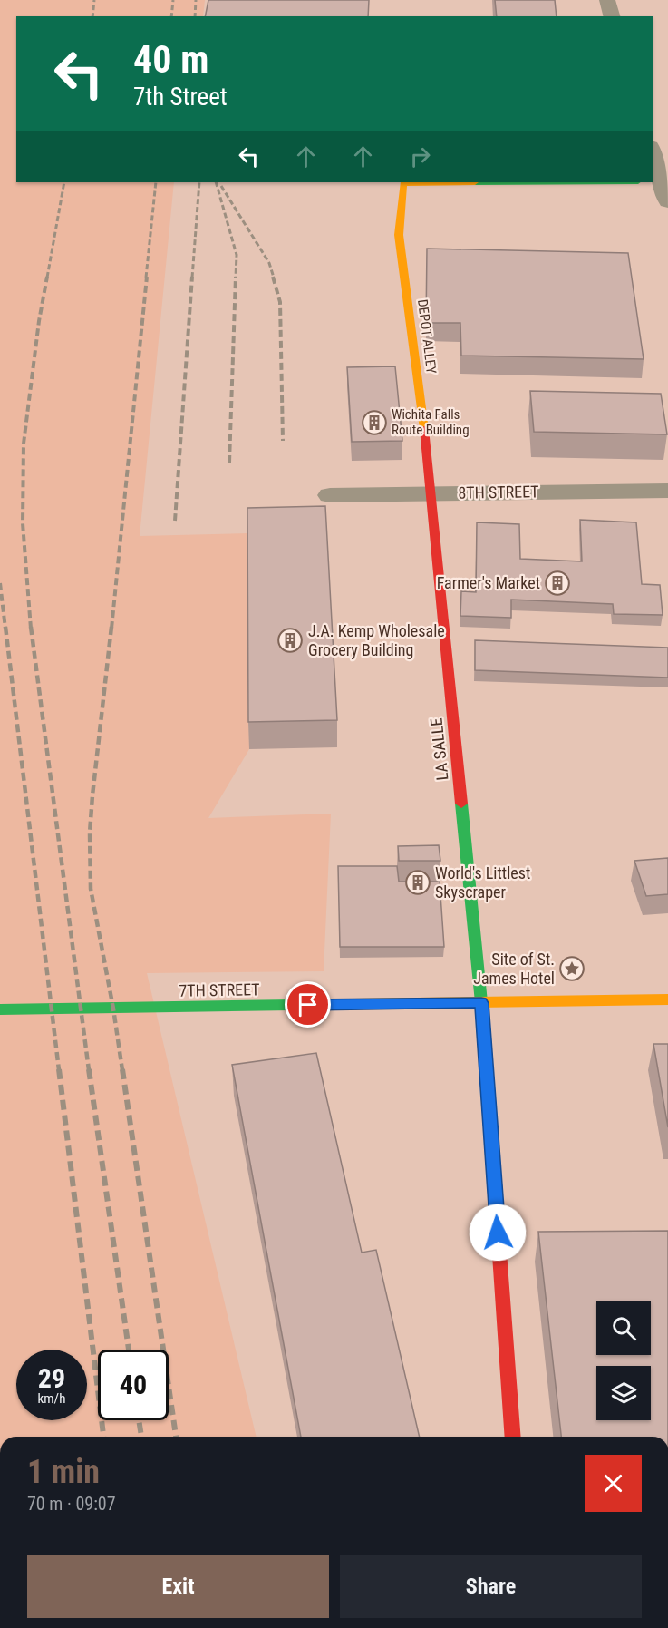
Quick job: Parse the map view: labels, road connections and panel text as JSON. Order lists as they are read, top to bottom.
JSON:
{
  "streets": {
    "street": [
      "DEPOT ALLEY",
      "8TH STREET",
      "LA SALLE",
      "7TH STREET"
    ]
  },
  "crossings": [
    ["DEPOT ALLEY", "8TH STREET"],
    ["DEPOT ALLEY", "LA SALLE"],
    ["8TH STREET", "LA SALLE"],
    ["LA SALLE", "7TH STREET"]
  ],
  "places": {
    "building": [
      "Wichita Falls Route Building",
      "Farmer's Market",
      "J.A. Kemp Wholesale Grocery Building",
      "World's Littlest Skyscraper"
    ],
    "place": ["Site of St. James Hotel"]
  },
  "page": {
    "turn": ["40 m", "7th Street"],
    "speed": "29 km/h",
    "limit": "40",
    "heading": ["1 min", "70 m · 09:07"],
    "buttons": ["Exit", "Share"]
  }
}
